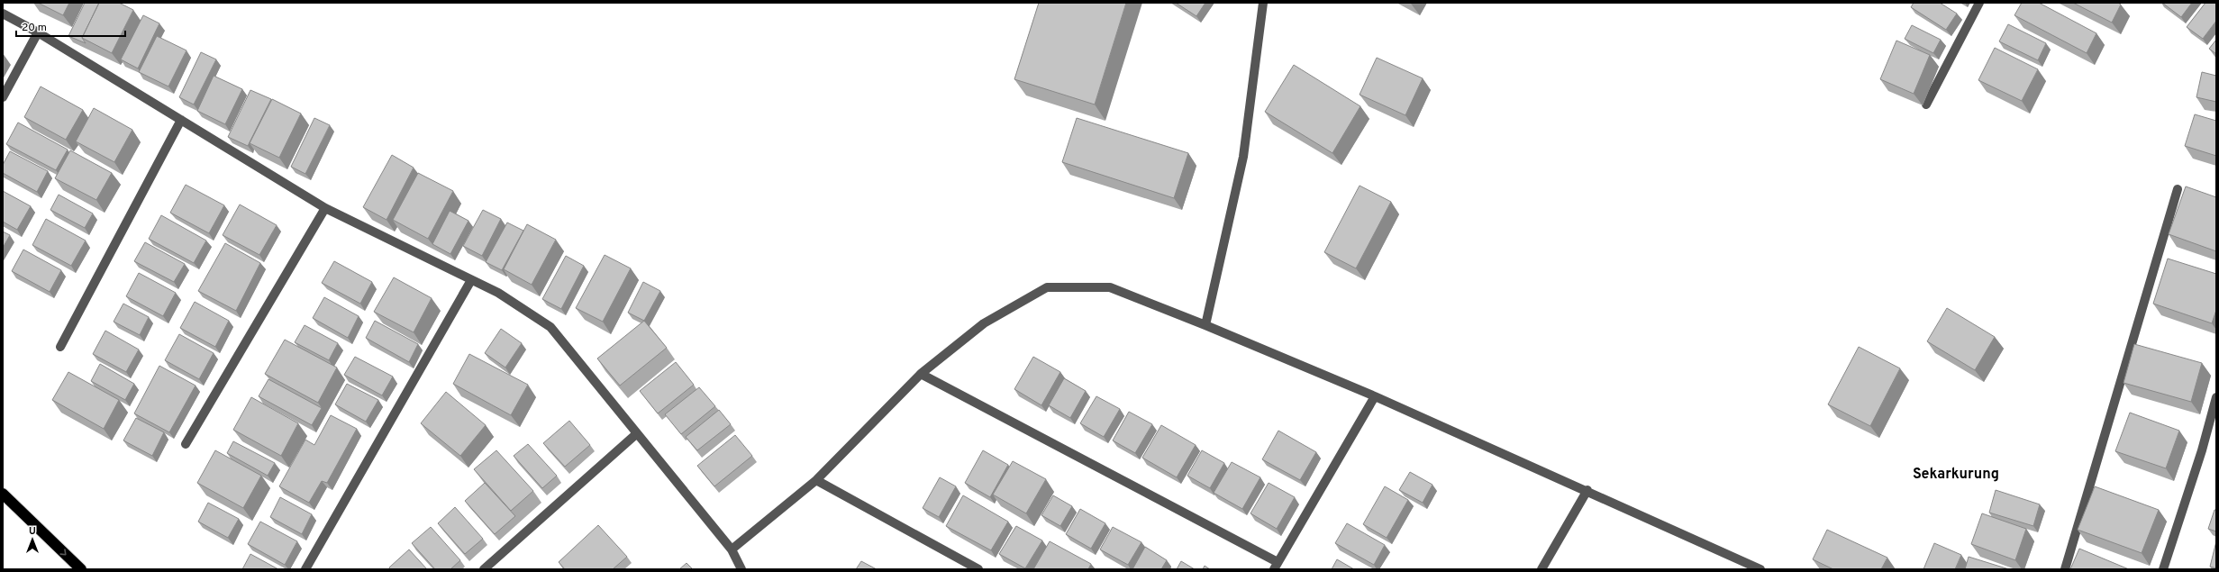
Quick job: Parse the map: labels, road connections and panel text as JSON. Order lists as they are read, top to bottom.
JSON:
{
  "districts": ["Sekarkurung"],
  "scale_bar": "20 m",
  "north": "top"
}
